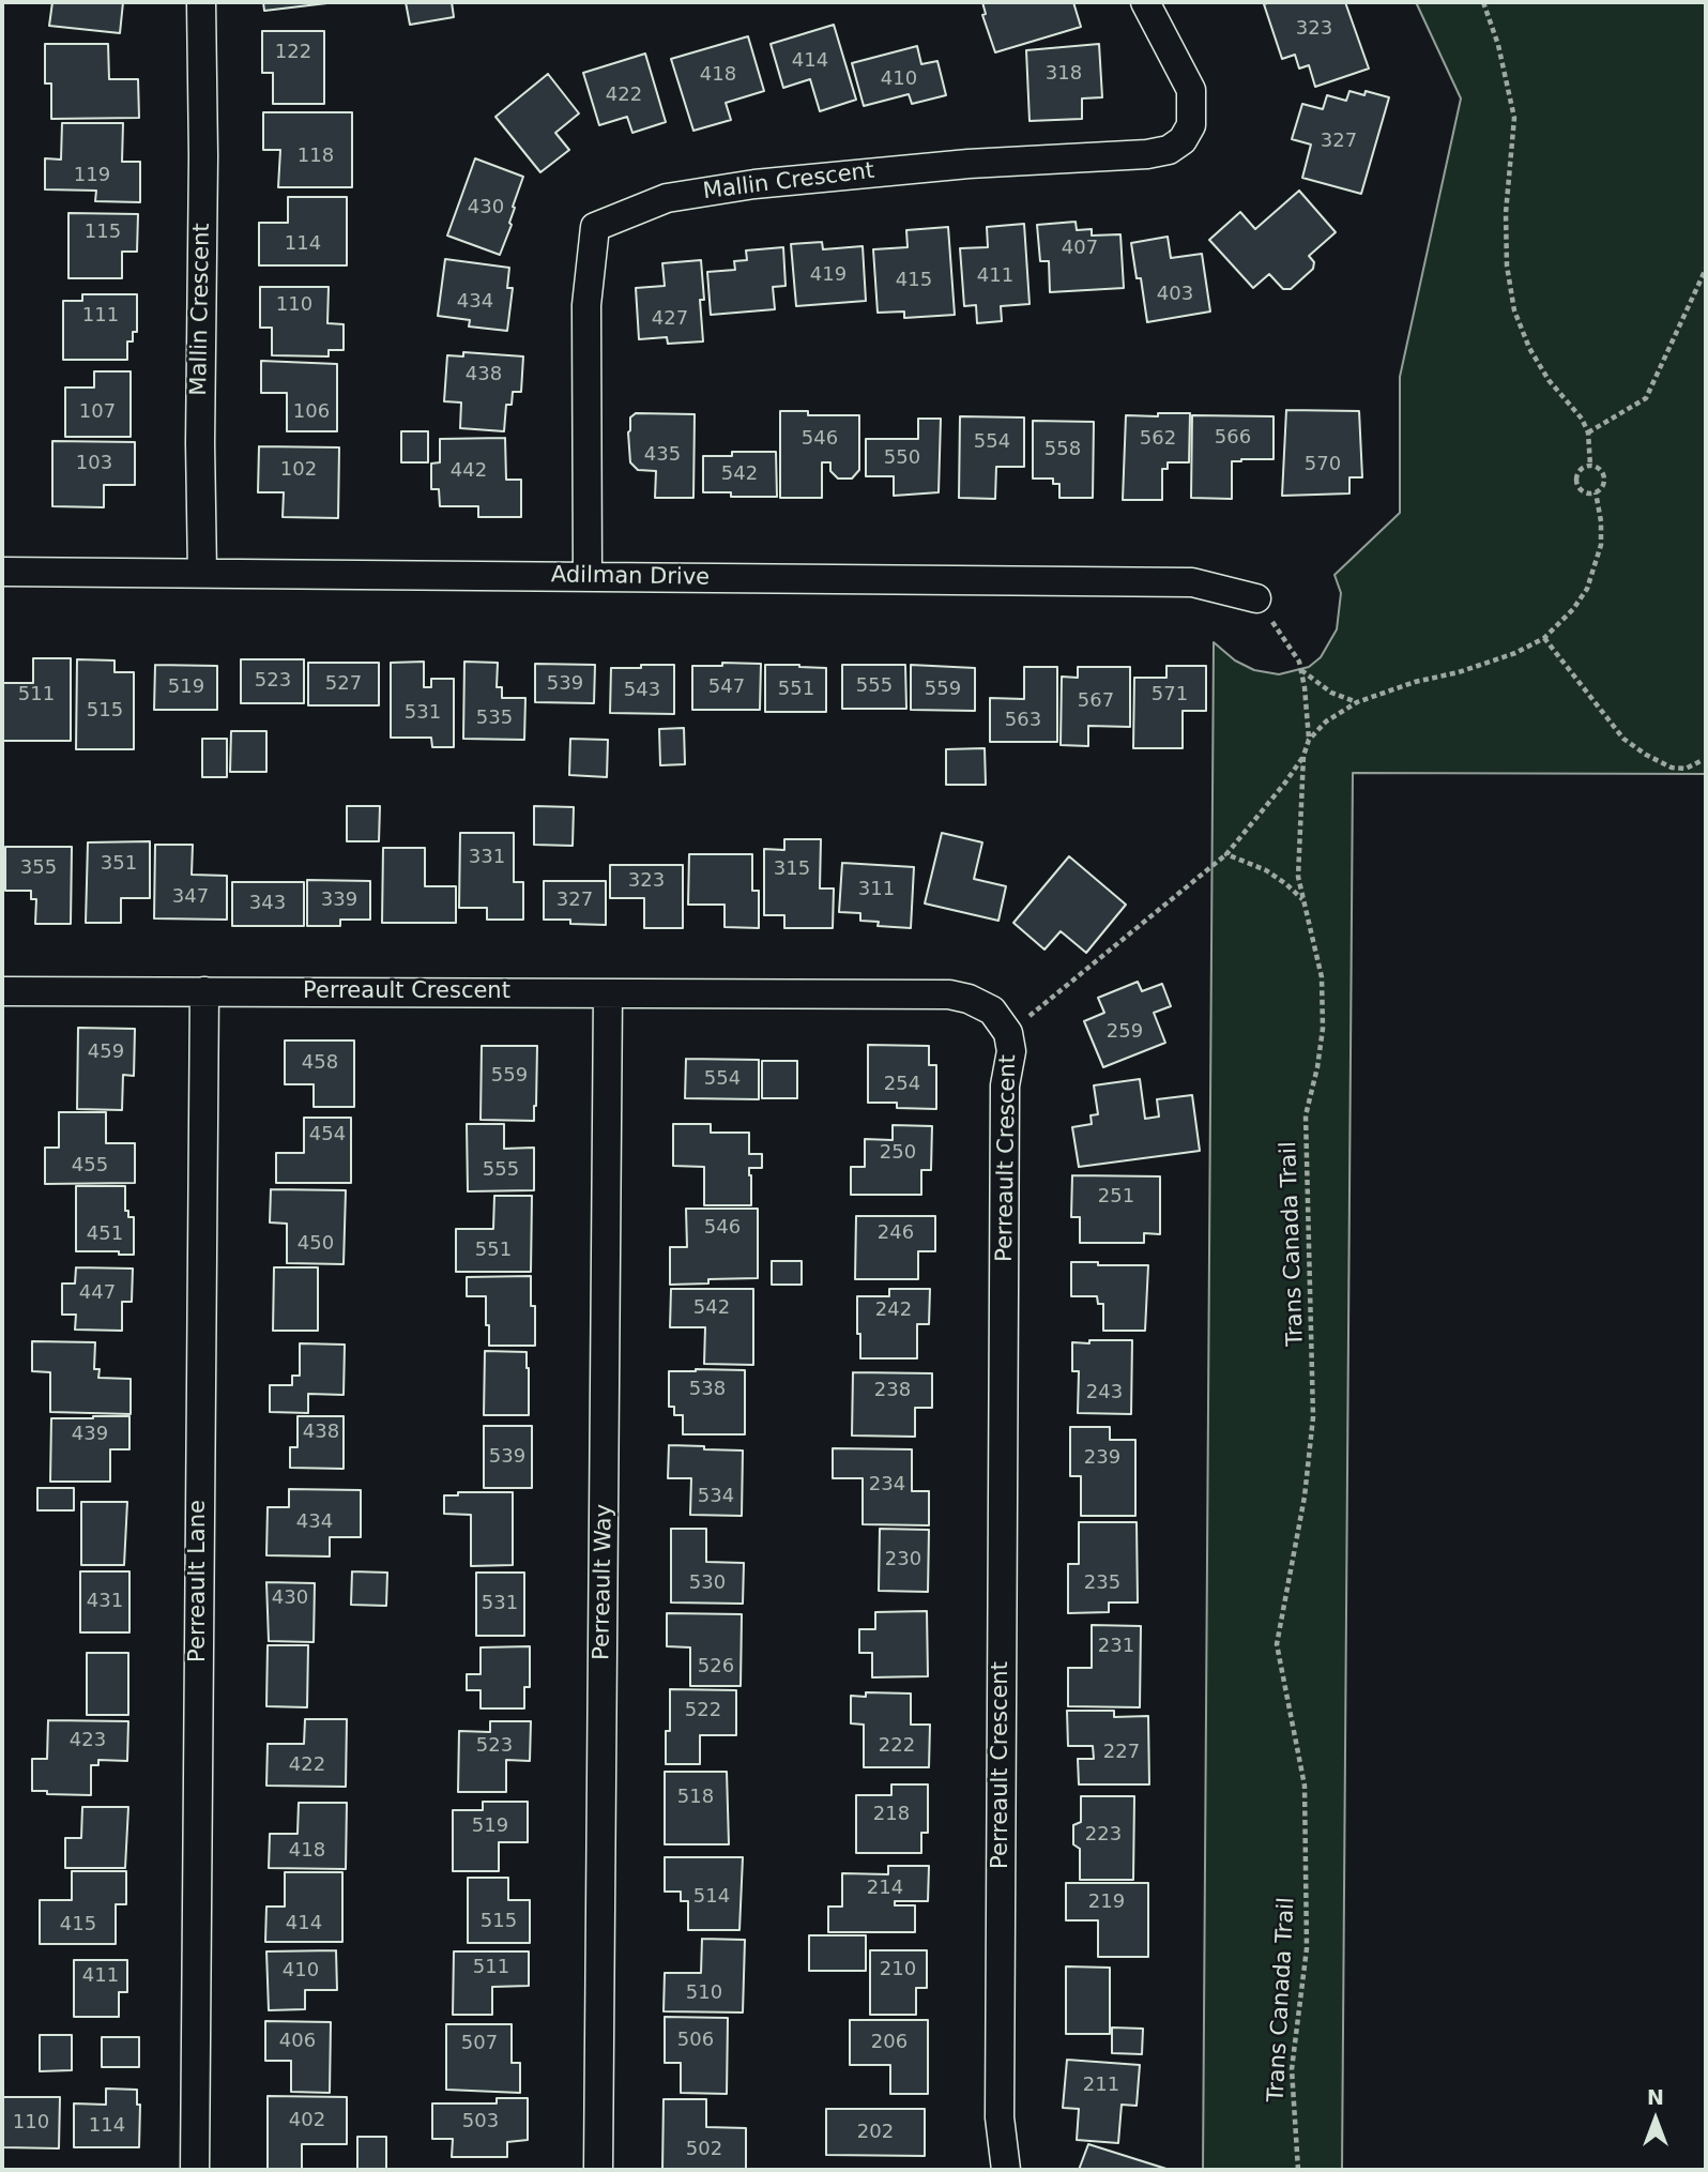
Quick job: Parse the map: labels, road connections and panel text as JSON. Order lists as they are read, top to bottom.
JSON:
{
  "streets": {
    "street": [
      "Mallin Crescent",
      "Adilman Drive",
      "Perreault Crescent",
      "Perreault Lane",
      "Perreault Way"
    ],
    "path": ["Trans Canada Trail"]
  },
  "crossings": [
    ["Mallin Crescent", "Adilman Drive"],
    ["Perreault Crescent", "Perreault Lane"],
    ["Perreault Crescent", "Perreault Way"]
  ],
  "house_numbers": [
    "323",
    "122",
    "414",
    "318",
    "418",
    "410",
    "422",
    "327",
    "118",
    "119",
    "430",
    "115",
    "114",
    "407",
    "419",
    "411",
    "415",
    "403",
    "434",
    "110",
    "111",
    "427",
    "438",
    "107",
    "106",
    "566",
    "546",
    "562",
    "554",
    "558",
    "435",
    "550",
    "103",
    "570",
    "102",
    "442",
    "542",
    "523",
    "527",
    "539",
    "555",
    "519",
    "547",
    "551",
    "559",
    "543",
    "511",
    "571",
    "567",
    "515",
    "531",
    "535",
    "563",
    "331",
    "351",
    "355",
    "315",
    "323",
    "311",
    "347",
    "339",
    "327",
    "343",
    "259",
    "459",
    "458",
    "559",
    "554",
    "254",
    "454",
    "250",
    "455",
    "555",
    "251",
    "546",
    "246",
    "451",
    "450",
    "551",
    "447",
    "542",
    "242",
    "538",
    "238",
    "243",
    "438",
    "439",
    "539",
    "239",
    "234",
    "534",
    "434",
    "230",
    "530",
    "235",
    "430",
    "431",
    "531",
    "231",
    "526",
    "522",
    "423",
    "523",
    "222",
    "227",
    "422",
    "518",
    "218",
    "519",
    "223",
    "418",
    "214",
    "514",
    "219",
    "515",
    "414",
    "415",
    "511",
    "210",
    "410",
    "411",
    "510",
    "506",
    "406",
    "206",
    "507",
    "211",
    "402",
    "503",
    "110",
    "114",
    "202",
    "502"
  ],
  "north": "top"
}
